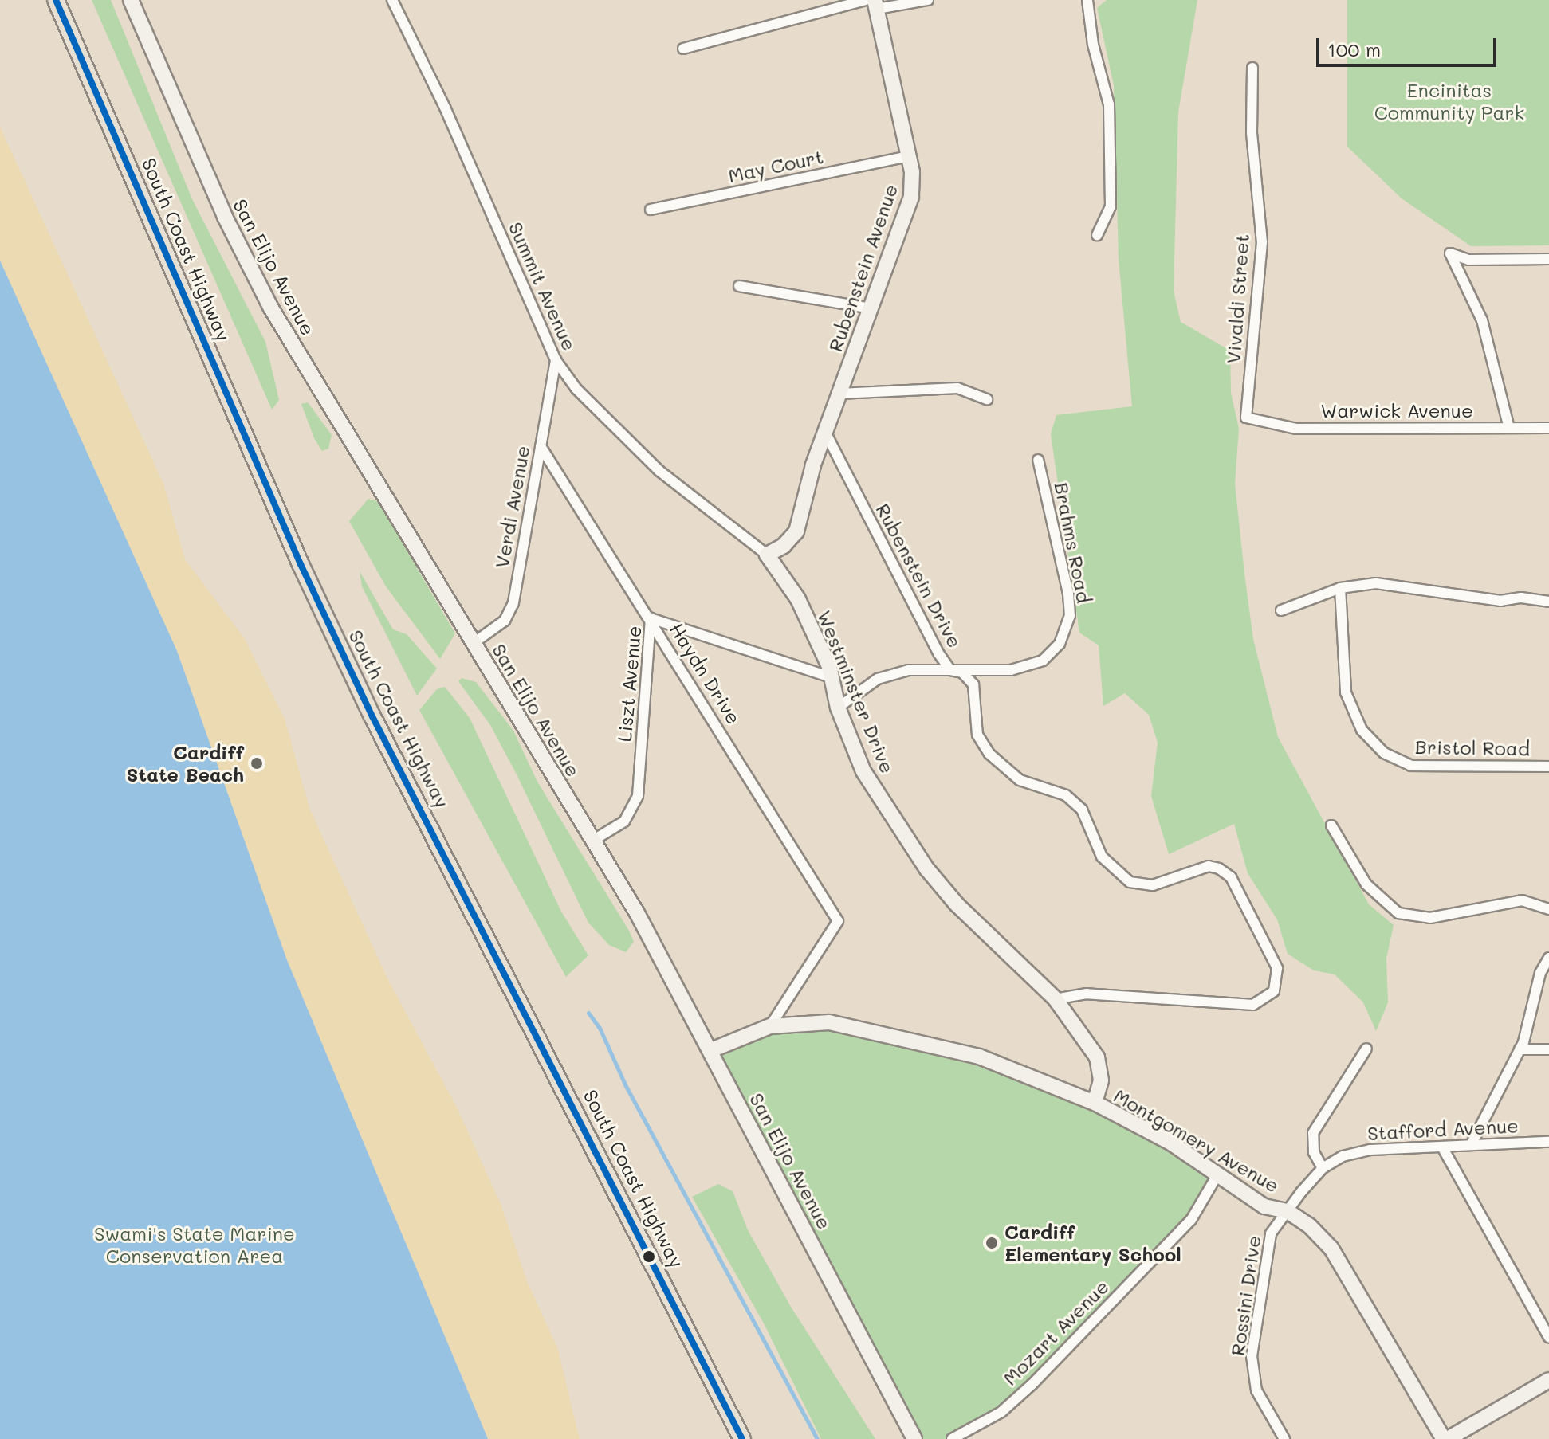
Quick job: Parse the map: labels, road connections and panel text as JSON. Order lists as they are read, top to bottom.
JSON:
{
  "streets": {
    "main road": ["South Coast Highway"],
    "street": [
      "May Court",
      "San Elijo Avenue",
      "Rubenstein Avenue",
      "Summit Avenue",
      "Vivaldi Street",
      "Warwick Avenue",
      "Verdi Avenue",
      "Brahms Road",
      "Rubenstein Drive",
      "Haydn Drive",
      "Liszt Avenue",
      "Westminster Drive",
      "Bristol Road",
      "Stafford Avenue",
      "Montgomery Avenue",
      "Rossini Drive",
      "Mozart Avenue"
    ]
  },
  "crossings": [
    ["May Court", "Rubenstein Avenue"],
    ["San Elijo Avenue", "Verdi Avenue"],
    ["San Elijo Avenue", "Liszt Avenue"],
    ["San Elijo Avenue", "Montgomery Avenue"],
    ["Rubenstein Avenue", "Rubenstein Drive"],
    ["Summit Avenue", "Verdi Avenue"],
    ["Summit Avenue", "Westminster Drive"],
    ["Vivaldi Street", "Warwick Avenue"],
    ["Verdi Avenue", "Haydn Drive"],
    ["Brahms Road", "Rubenstein Drive"],
    ["Rubenstein Drive", "Westminster Drive"],
    ["Haydn Drive", "Liszt Avenue"],
    ["Haydn Drive", "Montgomery Avenue"],
    ["Liszt Avenue", "Westminster Drive"],
    ["Westminster Drive", "Montgomery Avenue"],
    ["Stafford Avenue", "Montgomery Avenue"],
    ["Stafford Avenue", "Rossini Drive"],
    ["Montgomery Avenue", "Rossini Drive"],
    ["Montgomery Avenue", "Mozart Avenue"]
  ],
  "parks": ["Encinitas Community Park", "Swami's State Marine Conservation Area"],
  "places": ["Cardiff State Beach", "Cardiff Elementary School"],
  "scale_bar": "100 m"
}
